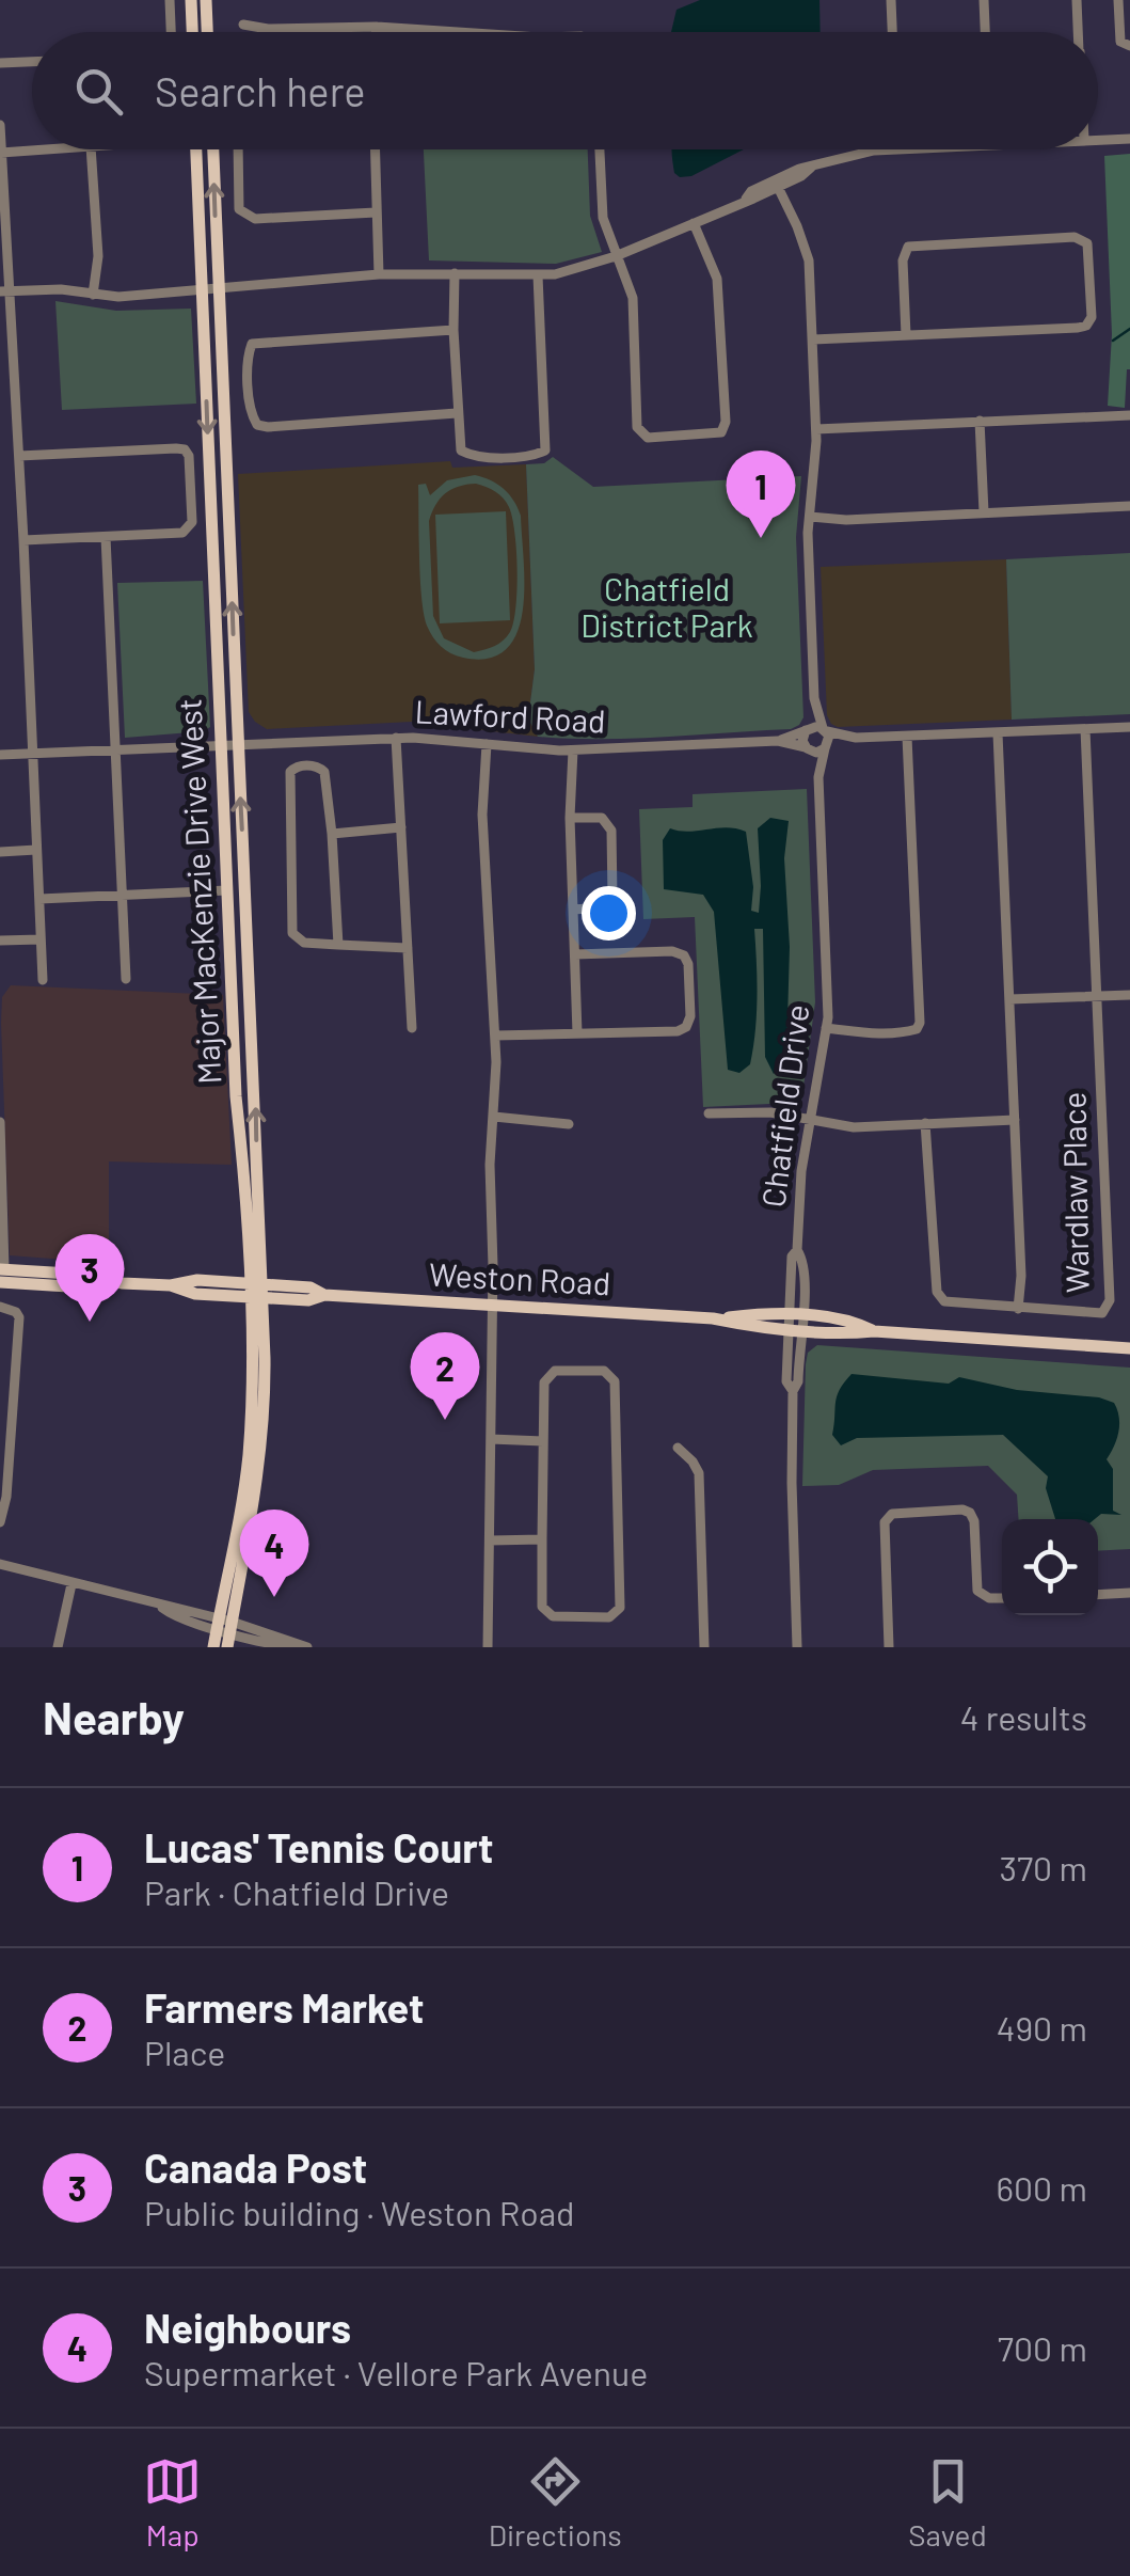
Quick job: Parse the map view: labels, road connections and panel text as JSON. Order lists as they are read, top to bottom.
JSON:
{
  "streets": {
    "main road": ["Major MacKenzie Drive West", "Weston Road"],
    "street": ["Lawford Road", "Chatfield Drive", "Wardlaw Place"]
  },
  "crossings": [
    ["Lawford Road", "Major MacKenzie Drive West"],
    ["Lawford Road", "Chatfield Drive"],
    ["Major MacKenzie Drive West", "Weston Road"],
    ["Chatfield Drive", "Weston Road"]
  ],
  "parks": ["Chatfield District Park"],
  "page": {
    "search": "Search here",
    "pins": [
      "1",
      "3",
      "2",
      "4"
    ],
    "heading": ["Nearby", "4 results"],
    "list": [
      {
        "mark": "1",
        "name": "Lucas' Tennis Court",
        "note": "Park · Chatfield Drive",
        "value": "370 m"
      },
      {
        "mark": "2",
        "name": "Farmers Market",
        "note": "Place",
        "value": "490 m"
      },
      {
        "mark": "3",
        "name": "Canada Post",
        "note": "Public building · Weston Road",
        "value": "600 m"
      },
      {
        "mark": "4",
        "name": "Neighbours",
        "note": "Supermarket · Vellore Park Avenue",
        "value": "700 m"
      }
    ],
    "nav": ["Map", "Directions", "Saved"]
  }
}
